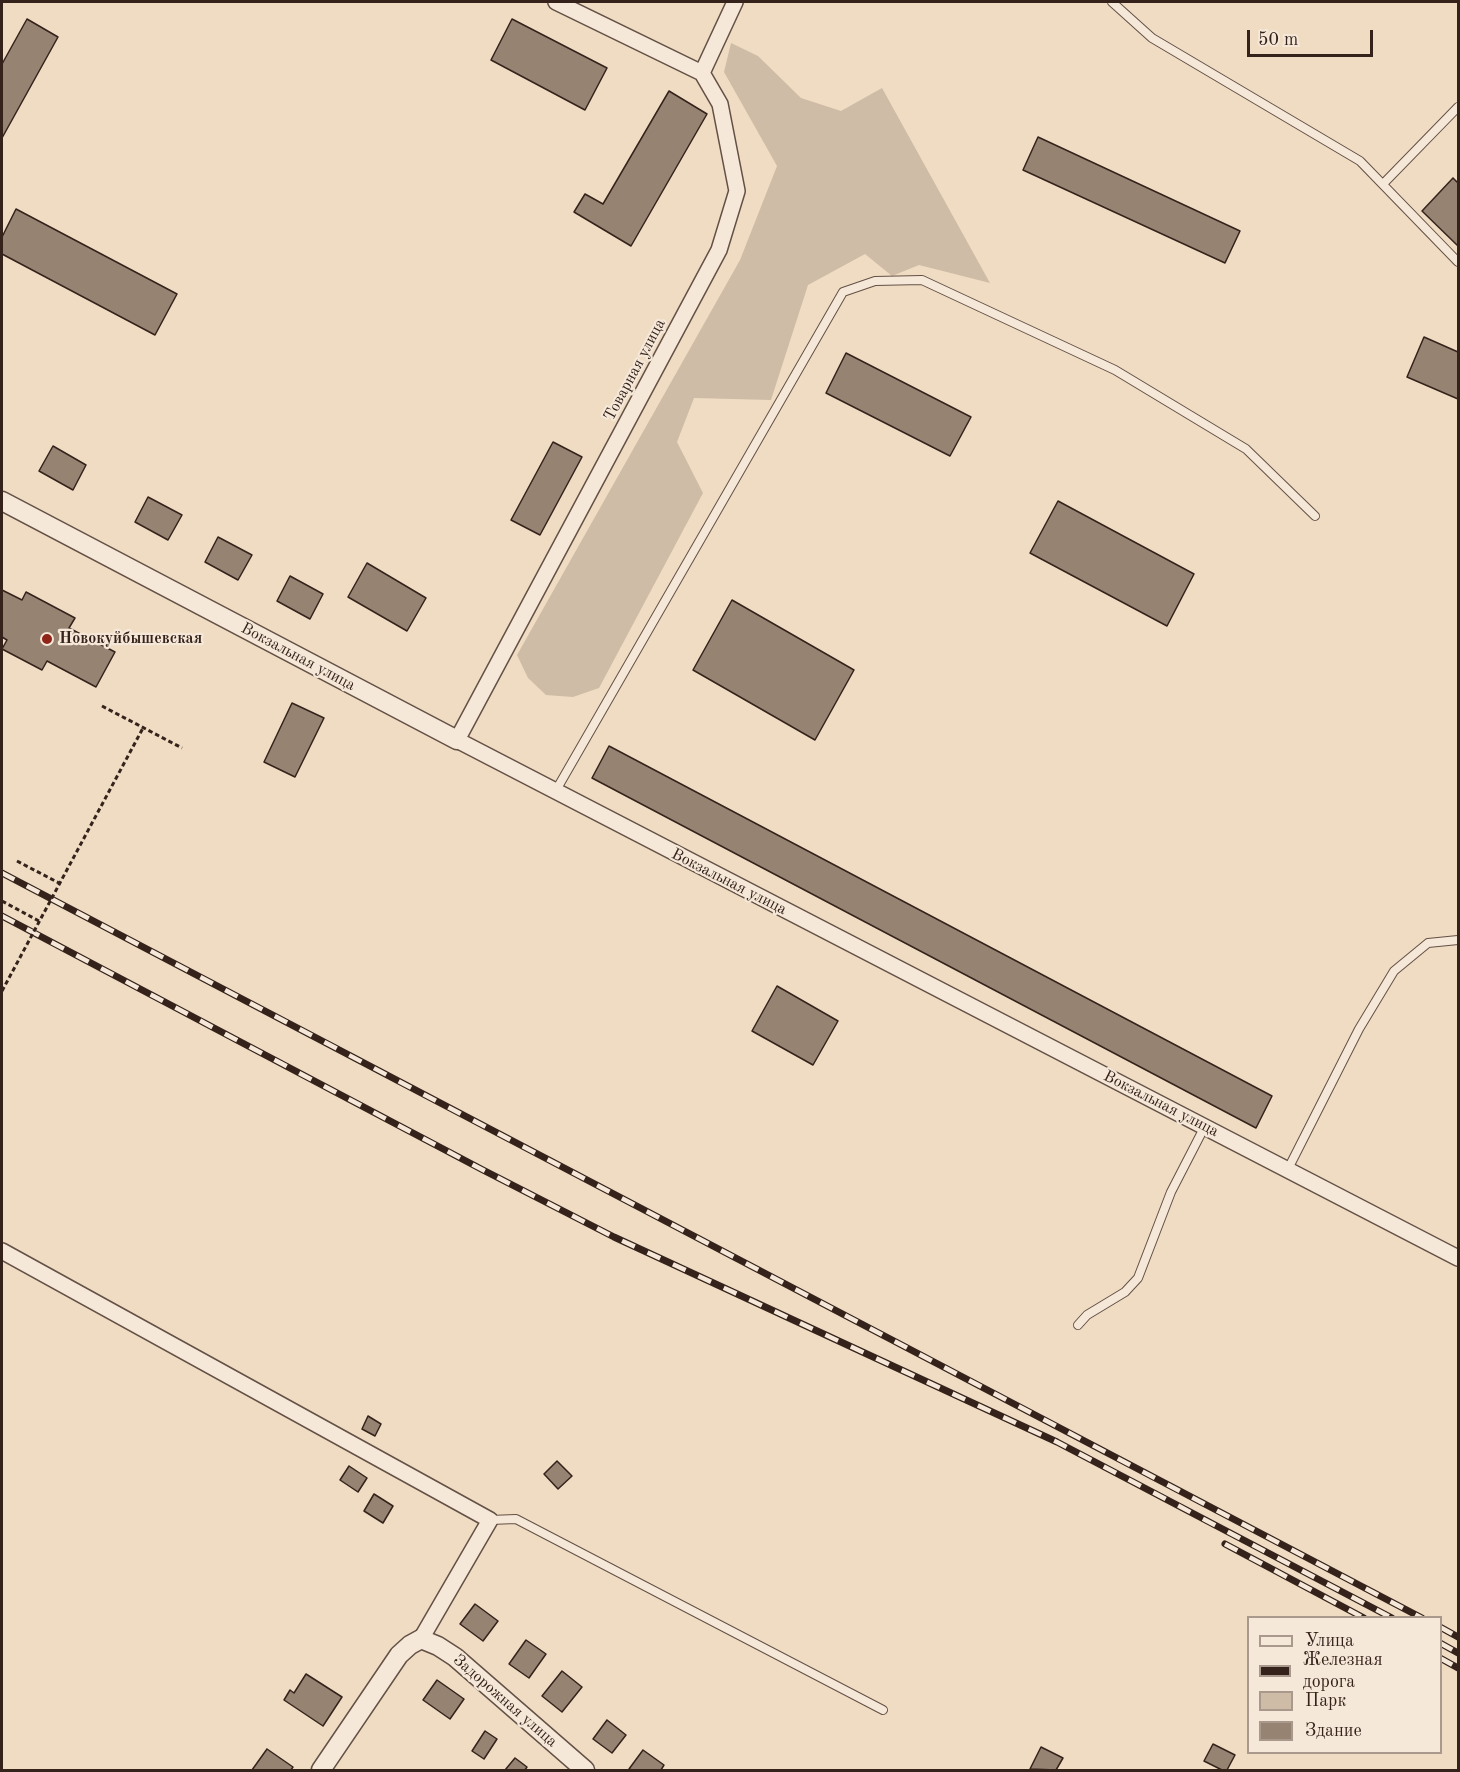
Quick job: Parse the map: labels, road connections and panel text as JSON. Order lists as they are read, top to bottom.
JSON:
{
  "streets": {
    "street": ["Товарная улица", "Вокзальная улица", "Задорожная улица"]
  },
  "crossings": [
    ["Товарная улица", "Вокзальная улица"]
  ],
  "places": ["Новокуйбышевская"],
  "legend": [
    "Улица",
    "Железная дорога",
    "Парк",
    "Здание"
  ],
  "scale_bar": "50 m"
}
